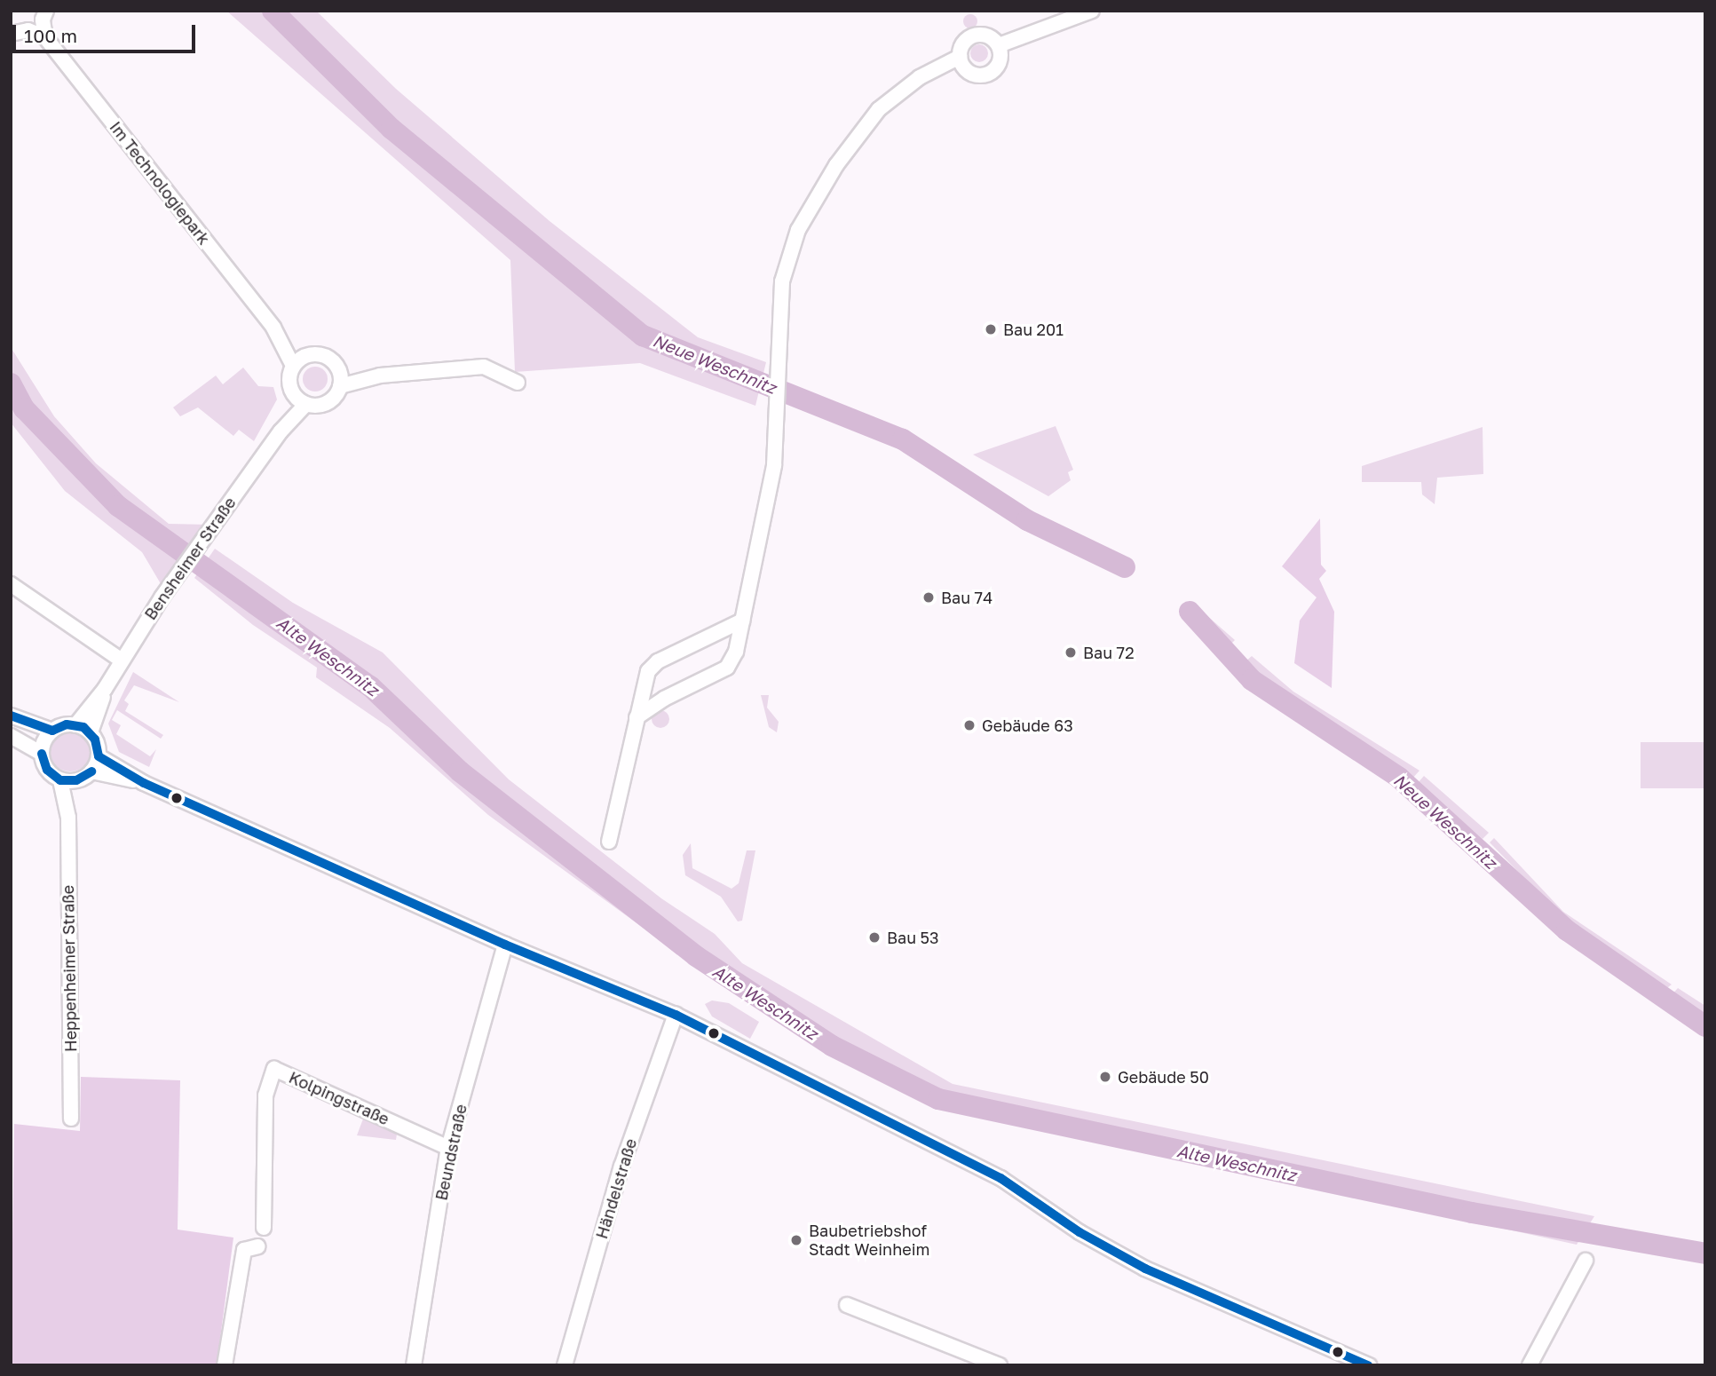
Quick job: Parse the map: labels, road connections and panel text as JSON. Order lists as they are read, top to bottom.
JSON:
{
  "streets": {
    "street": [
      "Im Technologiepark",
      "Bensheimer Straße",
      "Heppenheimer Straße",
      "Kolpingstraße",
      "Beundstraße",
      "Händelstraße"
    ]
  },
  "crossings": [
    ["Im Technologiepark", "Bensheimer Straße"],
    ["Bensheimer Straße", "Heppenheimer Straße"],
    ["Kolpingstraße", "Beundstraße"]
  ],
  "water": ["Neue Weschnitz", "Alte Weschnitz"],
  "places": [
    "Bau 201",
    "Bau 74",
    "Bau 72",
    "Gebäude 63",
    "Bau 53",
    "Gebäude 50",
    "Baubetriebshof Stadt Weinheim"
  ],
  "scale_bar": "100 m"
}
